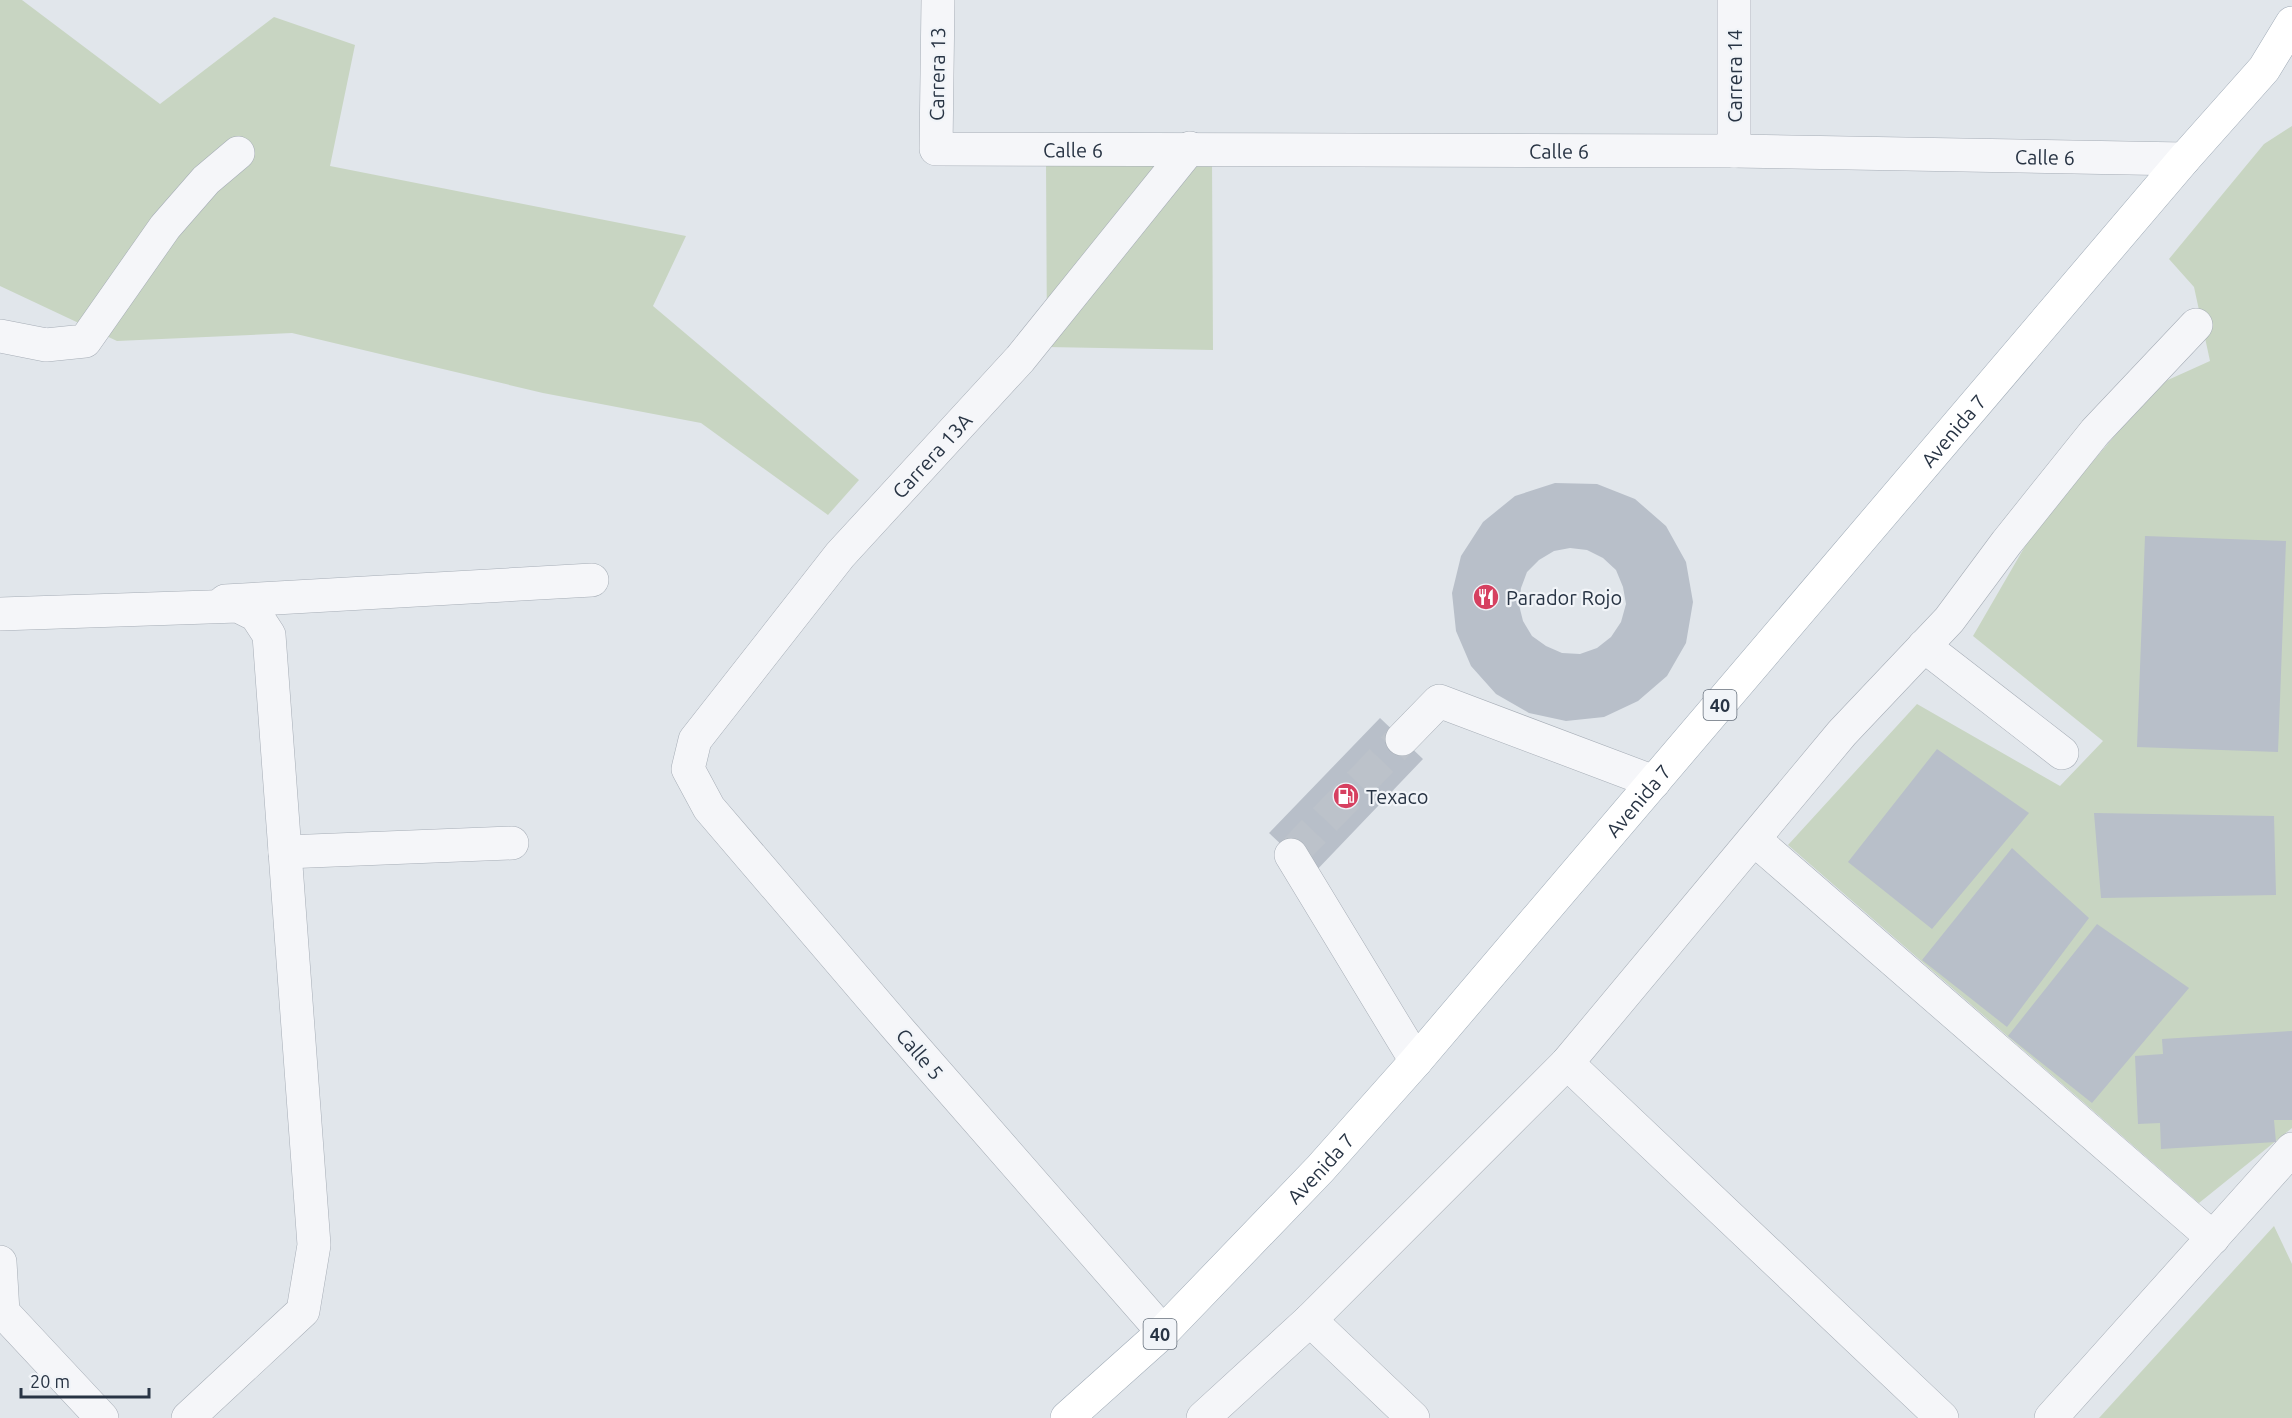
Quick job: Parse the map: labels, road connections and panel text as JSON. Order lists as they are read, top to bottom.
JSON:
{
  "streets": {
    "main road": ["Avenida 7", "40"],
    "street": [
      "Carrera 13",
      "Carrera 14",
      "Calle 6",
      "Carrera 13A",
      "Calle 5"
    ]
  },
  "crossings": [
    ["Carrera 13", "Calle 6"],
    ["Carrera 14", "Calle 6"],
    ["Calle 6", "Avenida 7"],
    ["Calle 6", "Carrera 13A"],
    ["Avenida 7", "Calle 5"],
    ["Carrera 13A", "Calle 5"]
  ],
  "places": {
    "restaurant": ["Parador Rojo"],
    "fuel station": ["Texaco"]
  },
  "scale_bar": "20 m"
}
